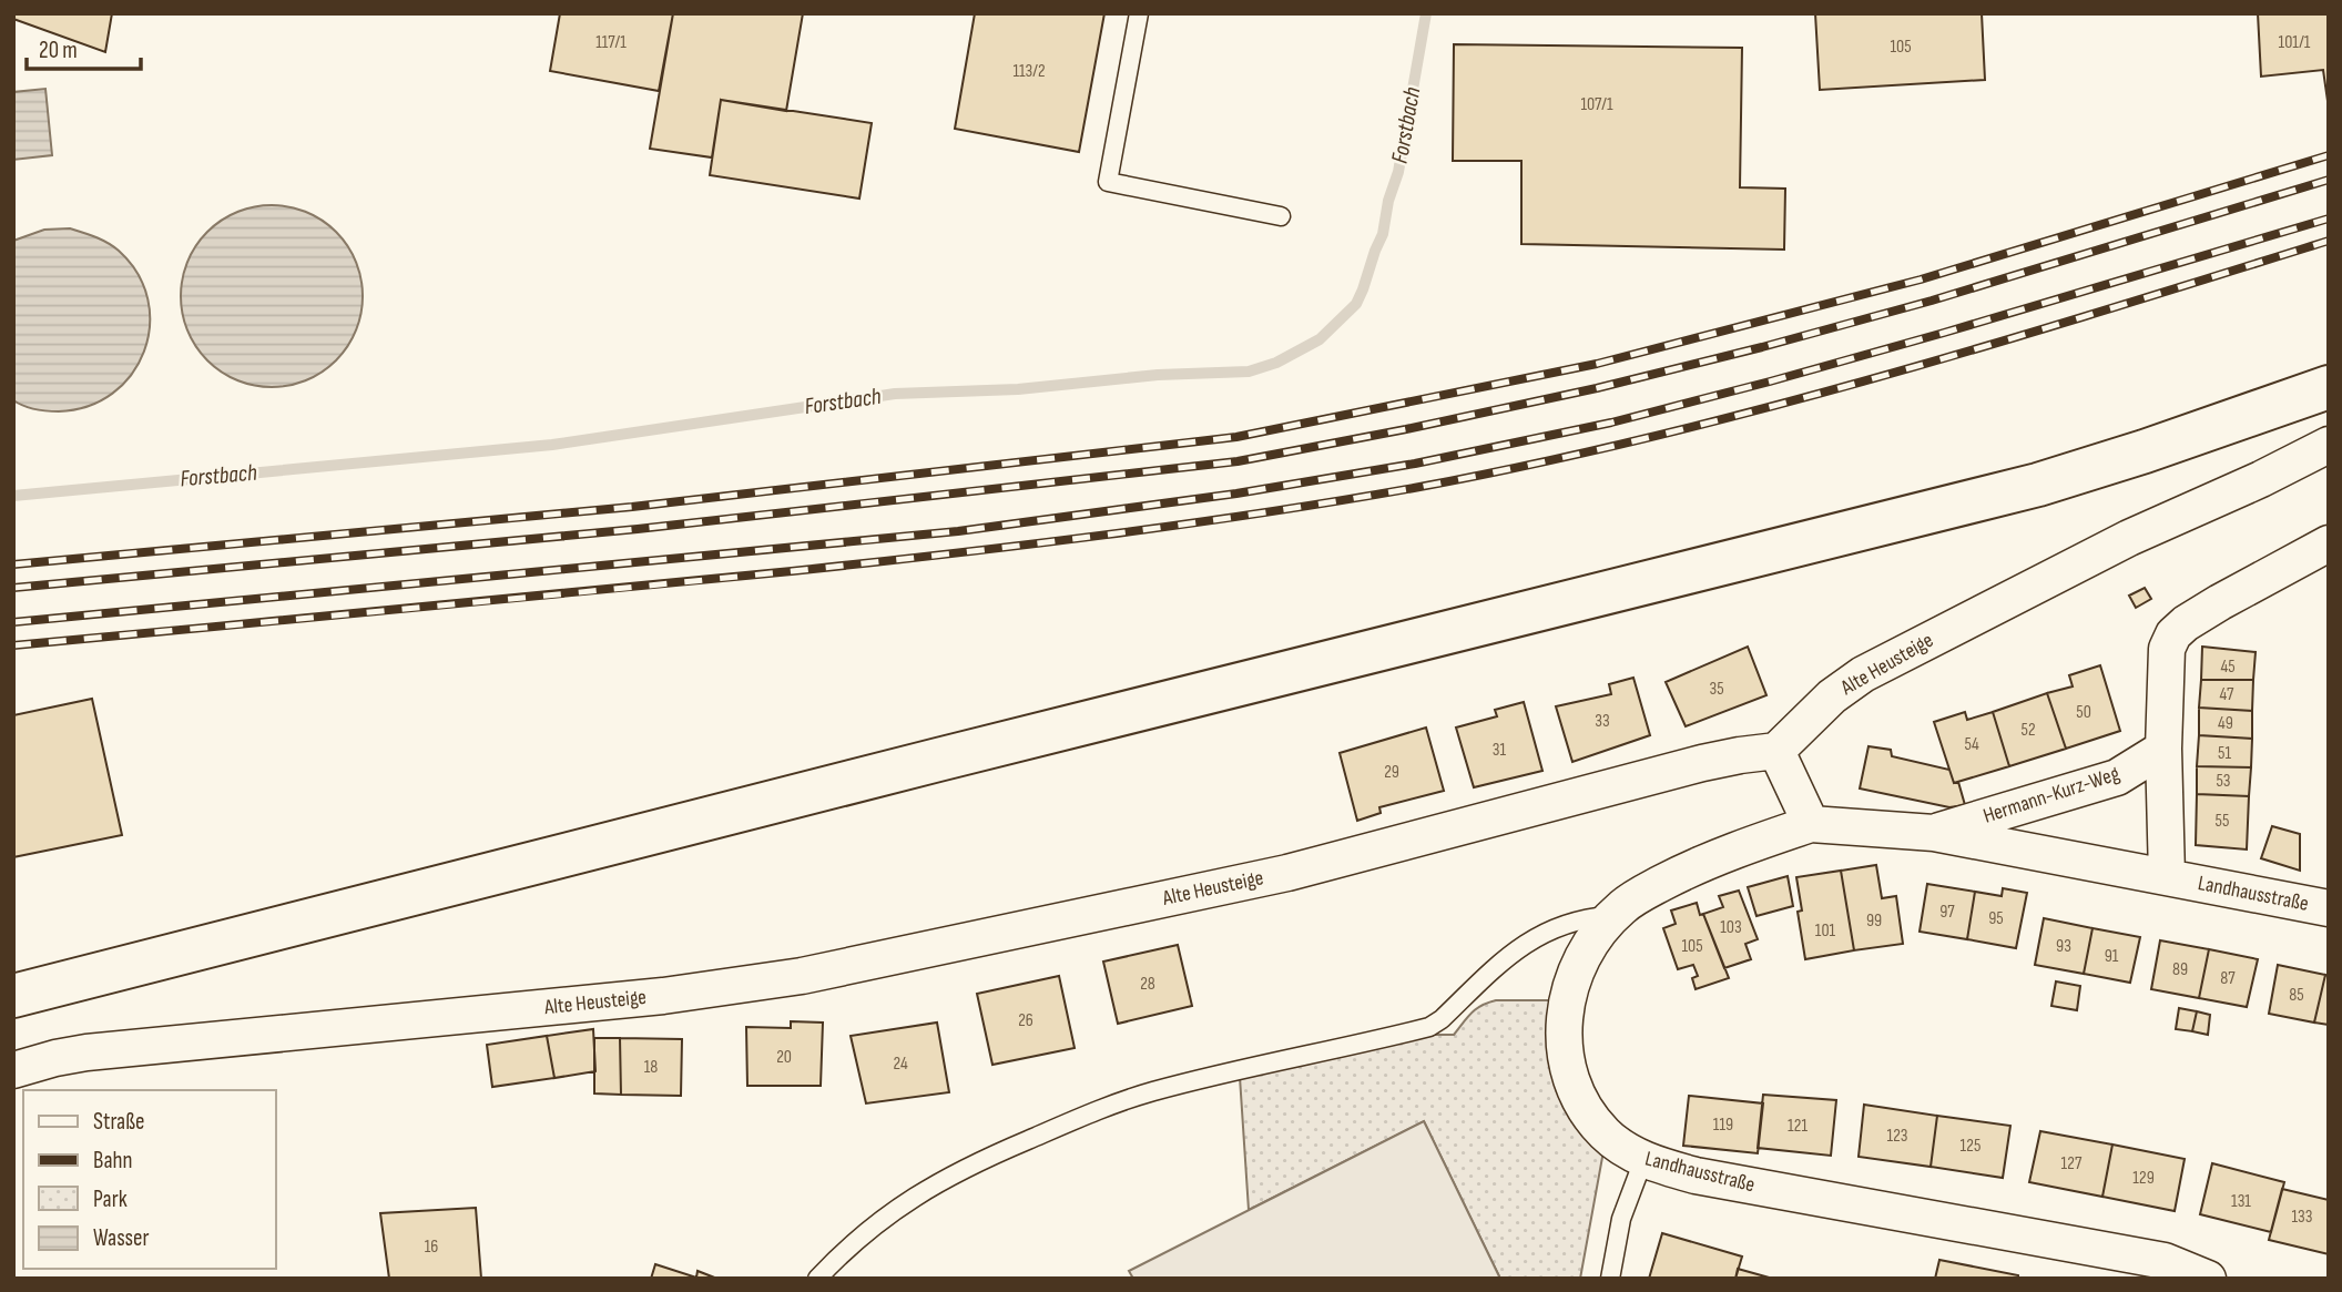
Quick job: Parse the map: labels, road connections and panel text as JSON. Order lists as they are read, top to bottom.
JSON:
{
  "streets": {
    "street": ["Alte Heusteige", "Hermann-Kurz-Weg", "Landhausstraße"]
  },
  "crossings": [
    ["Hermann-Kurz-Weg", "Landhausstraße"]
  ],
  "water": ["Forstbach"],
  "house_numbers": [
    "117/1",
    "101/1",
    "105",
    "113/2",
    "107/1",
    "45",
    "35",
    "47",
    "50",
    "33",
    "49",
    "52",
    "54",
    "31",
    "51",
    "29",
    "53",
    "55",
    "97",
    "95",
    "99",
    "103",
    "101",
    "105",
    "93",
    "91",
    "89",
    "87",
    "28",
    "85",
    "26",
    "20",
    "24",
    "18",
    "119",
    "121",
    "123",
    "125",
    "127",
    "129",
    "131",
    "133",
    "16"
  ],
  "legend": [
    "Straße",
    "Bahn",
    "Park",
    "Wasser"
  ],
  "scale_bar": "20 m"
}
